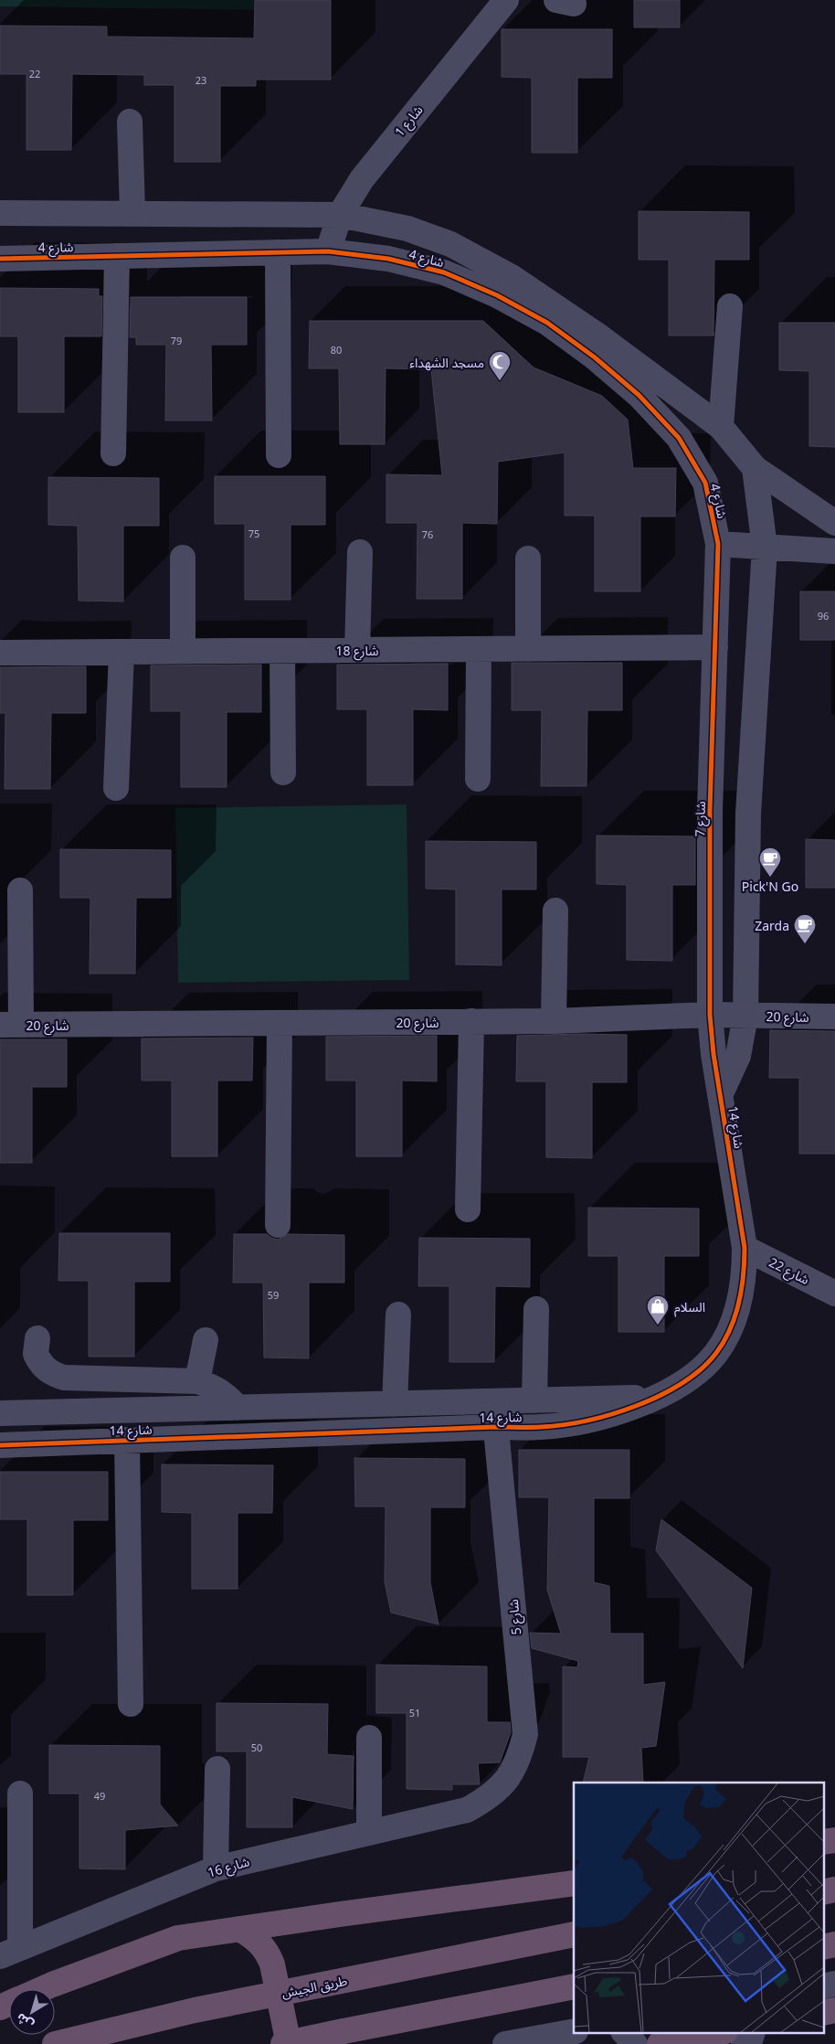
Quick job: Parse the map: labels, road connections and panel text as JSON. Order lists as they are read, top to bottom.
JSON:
{
  "streets": {
    "highway": ["طريق الجيش"],
    "street": [
      "شارع 1",
      "شارع 4",
      "شارع 18",
      "شارع 7",
      "شارع 20",
      "شارع 14",
      "شارع 22",
      "شارع 5",
      "شارع 16"
    ]
  },
  "crossings": [
    ["شارع 1", "شارع 4"],
    ["شارع 4", "شارع 7"],
    ["شارع 18", "شارع 7"],
    ["شارع 7", "شارع 20"],
    ["شارع 7", "شارع 14"],
    ["شارع 14", "شارع 22"],
    ["شارع 14", "شارع 5"],
    ["شارع 5", "شارع 16"]
  ],
  "places": {
    "mosque": ["مسجد الشهداء"],
    "cafe": ["Pick'N Go", "Zarda"],
    "shop": ["السلام"]
  },
  "house_numbers": [
    "22",
    "23",
    "79",
    "80",
    "75",
    "76",
    "96",
    "59",
    "51",
    "50",
    "49"
  ],
  "north": "bottom left"
}
